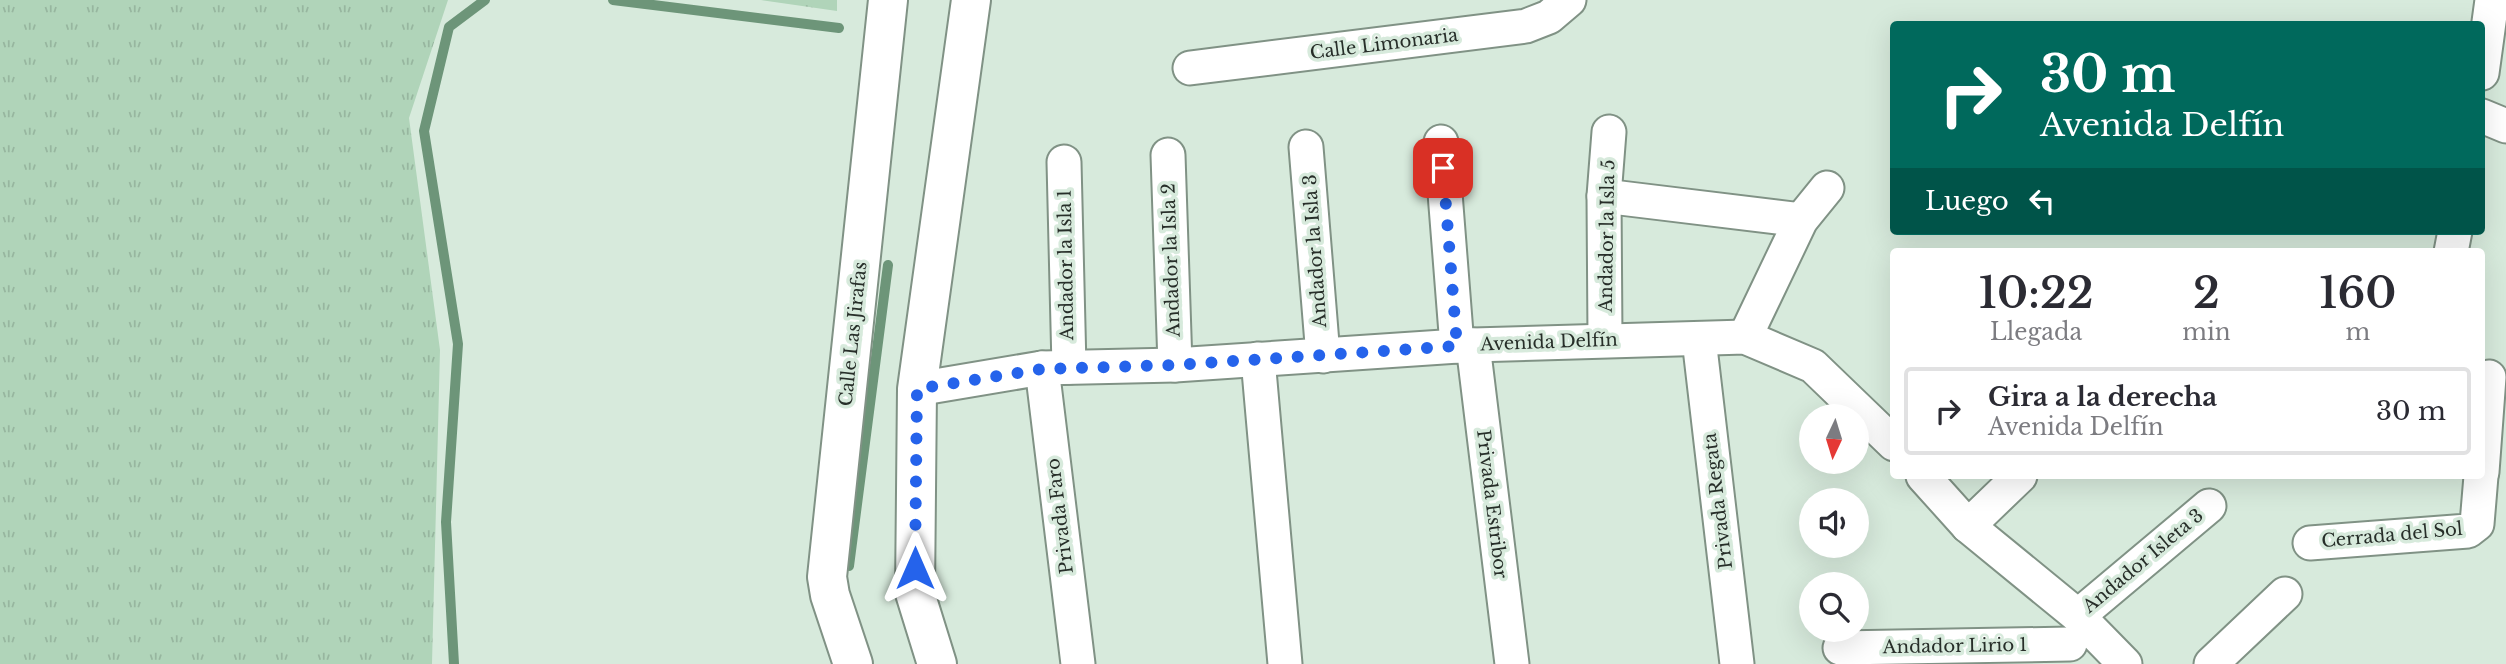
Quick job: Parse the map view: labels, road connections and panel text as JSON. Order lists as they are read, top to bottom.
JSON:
{
  "streets": {
    "main road": ["Calle Las Jirafas"],
    "street": [
      "Calle Limonaria",
      "Andador la Isla 5",
      "Andador la Isla 3",
      "Andador la Isla 2",
      "Andador la Isla 1",
      "Avenida Delfín",
      "Privada Regata",
      "Privada Estribor",
      "Privada Faro",
      "Cerrada del Sol",
      "Andador Isleta 3",
      "Andador Lirio 1"
    ]
  },
  "crossings": [
    ["Andador la Isla 5", "Avenida Delfín"],
    ["Andador la Isla 3", "Avenida Delfín"],
    ["Andador la Isla 2", "Avenida Delfín"],
    ["Andador la Isla 1", "Avenida Delfín"],
    ["Andador la Isla 1", "Privada Faro"],
    ["Avenida Delfín", "Privada Regata"],
    ["Avenida Delfín", "Privada Estribor"],
    ["Avenida Delfín", "Privada Faro"],
    ["Andador Isleta 3", "Andador Lirio 1"]
  ],
  "north": "bottom",
  "page": {
    "turn": ["30 m", "Avenida Delfín"],
    "then": "Luego",
    "eta": [
      "10:22",
      "Llegada",
      "2",
      "min",
      "160",
      "m"
    ],
    "list": [
      {
        "name": "Gira a la derecha",
        "note": "Avenida Delfín",
        "value": "30 m"
      }
    ]
  }
}
